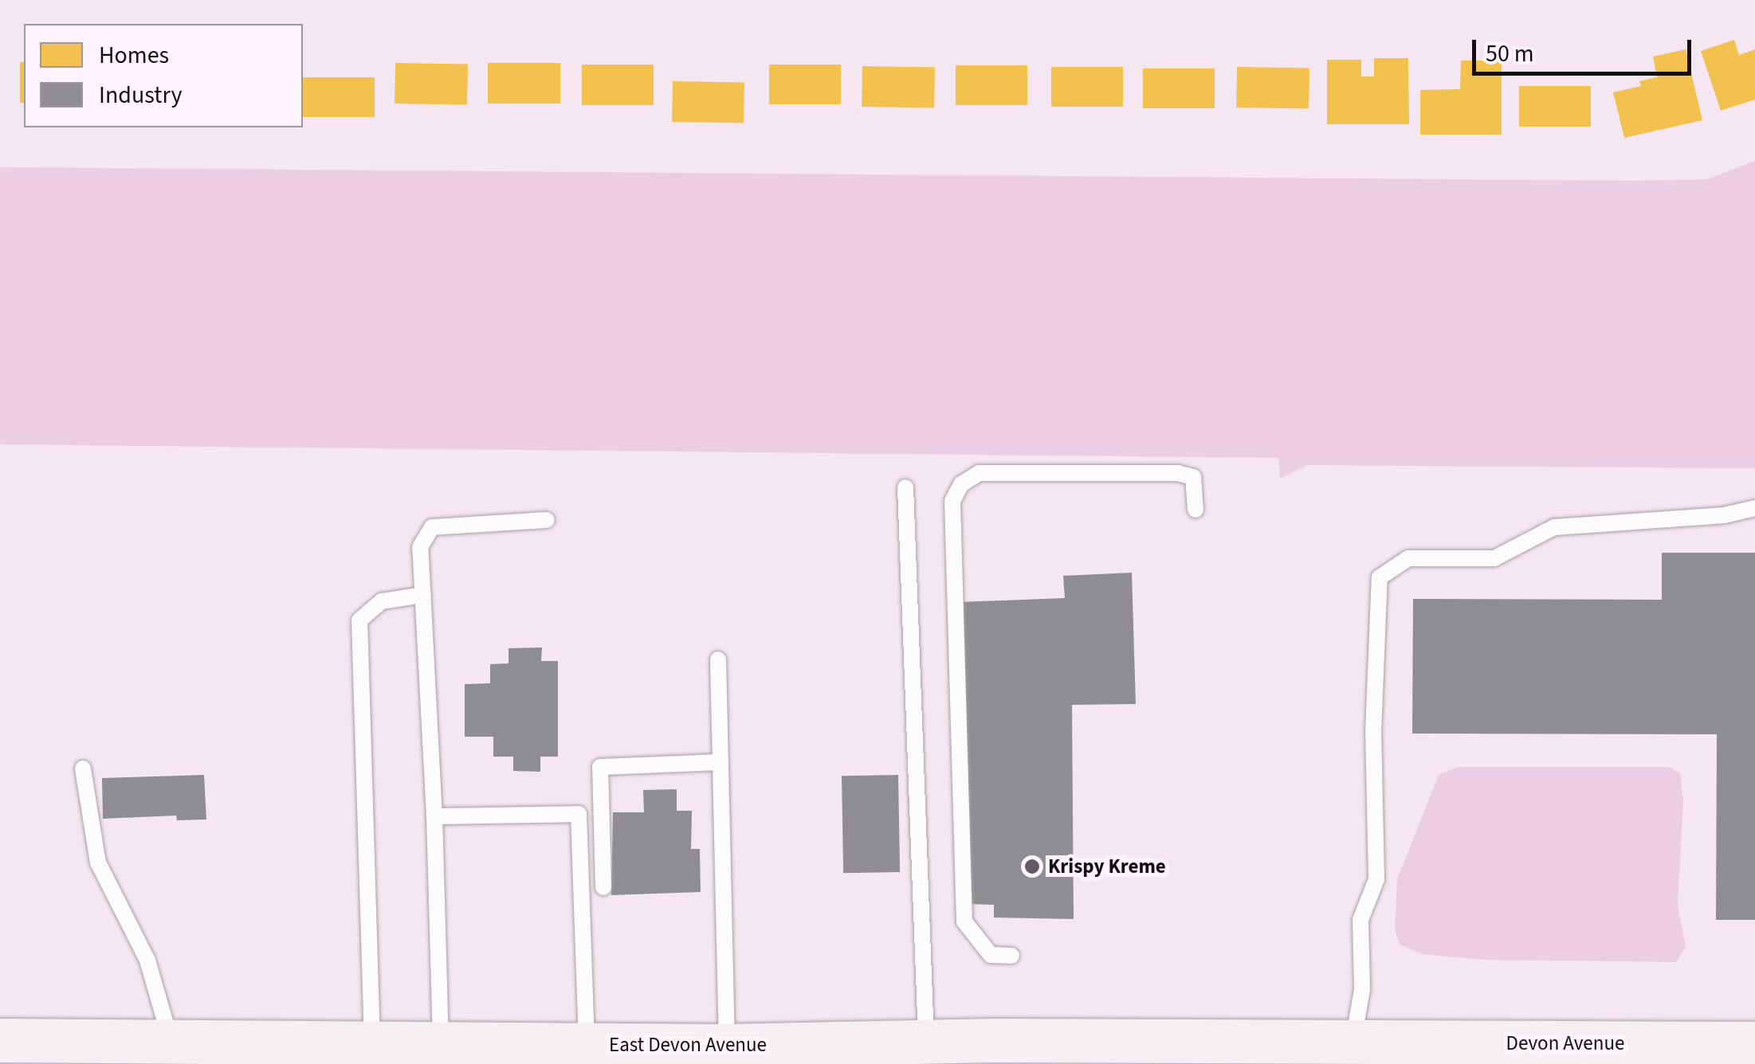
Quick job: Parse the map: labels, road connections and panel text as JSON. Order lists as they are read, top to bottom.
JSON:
{
  "streets": {
    "main road": ["Devon Avenue", "East Devon Avenue"]
  },
  "crossings": [
    ["Devon Avenue", "East Devon Avenue"]
  ],
  "places": ["Krispy Kreme"],
  "legend": ["Homes", "Industry"],
  "scale_bar": "50 m"
}
